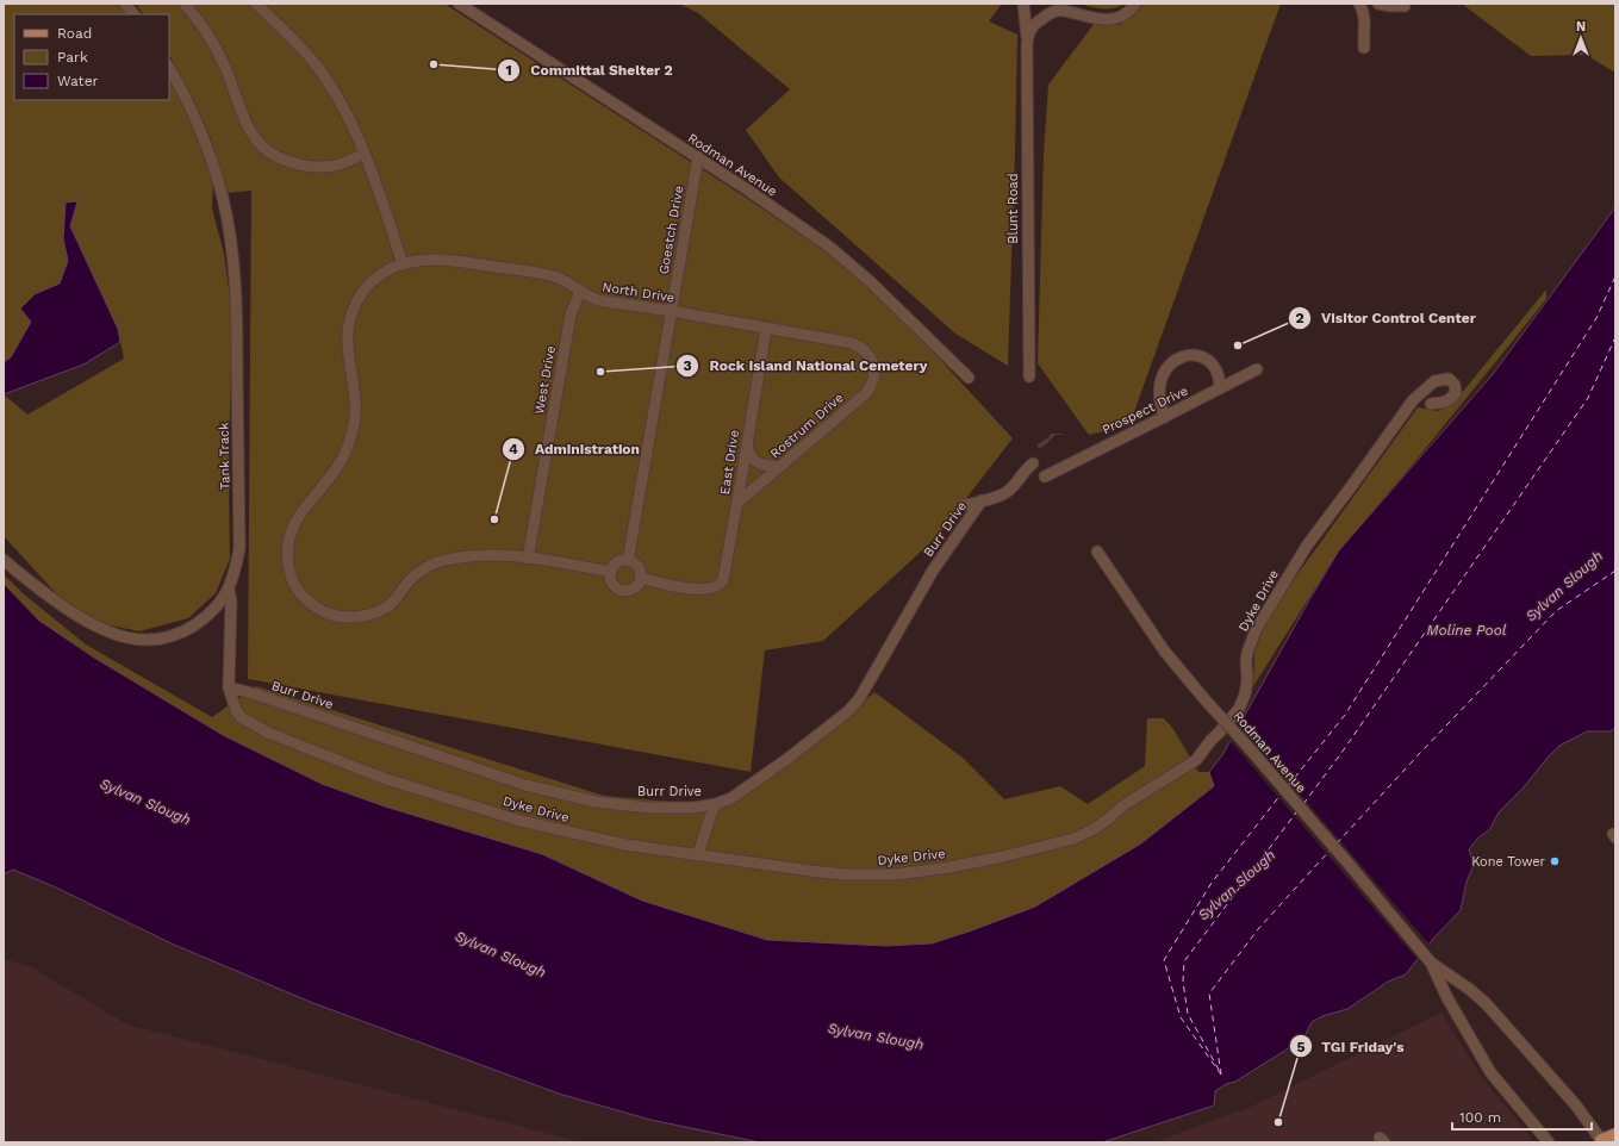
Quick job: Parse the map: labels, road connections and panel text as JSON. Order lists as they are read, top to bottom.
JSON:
{
  "streets": {
    "street": [
      "Rodman Avenue",
      "Blunt Road",
      "Goestch Drive",
      "North Drive",
      "West Drive",
      "Prospect Drive",
      "Rostrum Drive",
      "Tank Track",
      "East Drive",
      "Burr Drive",
      "Dyke Drive"
    ]
  },
  "crossings": [
    ["Rodman Avenue", "Goestch Drive"],
    ["Goestch Drive", "North Drive"],
    ["Goestch Drive", "East Drive"],
    ["North Drive", "West Drive"],
    ["North Drive", "Rostrum Drive"],
    ["North Drive", "East Drive"],
    ["Rostrum Drive", "East Drive"],
    ["Tank Track", "Dyke Drive"],
    ["Burr Drive", "Dyke Drive"]
  ],
  "water": ["Sylvan Slough", "Moline Pool"],
  "places": [
    "Committal Shelter 2",
    "Visitor Control Center",
    "Rock Island National Cemetery",
    "Administration",
    "Kone Tower",
    "TGI Friday's"
  ],
  "legend": ["Road", "Park", "Water"],
  "scale_bar": "100 m",
  "north": "top"
}
